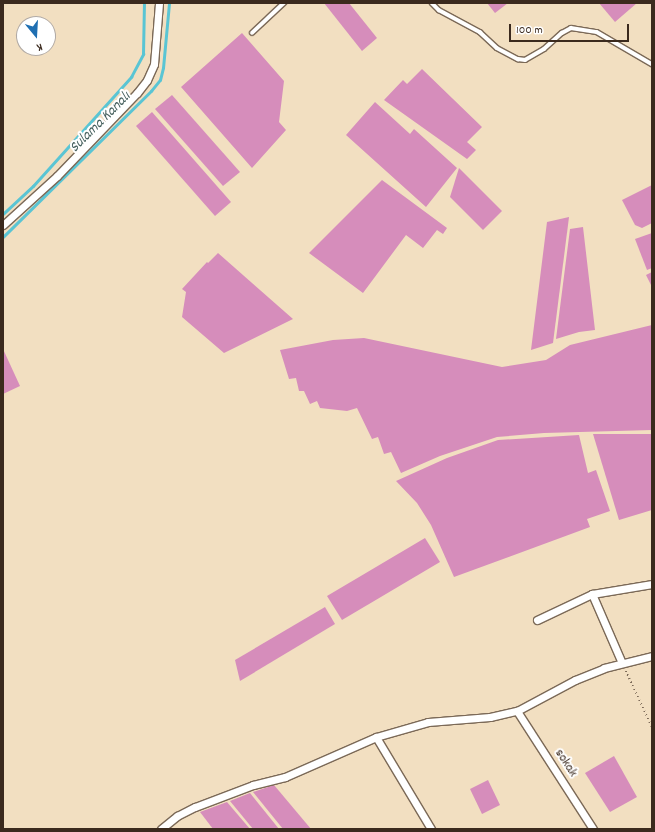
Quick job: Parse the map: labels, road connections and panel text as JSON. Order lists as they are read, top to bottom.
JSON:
{
  "streets": {
    "street": ["sokak"]
  },
  "water": ["Sulama Kanalı"],
  "scale_bar": "100 m",
  "north": "bottom"
}
